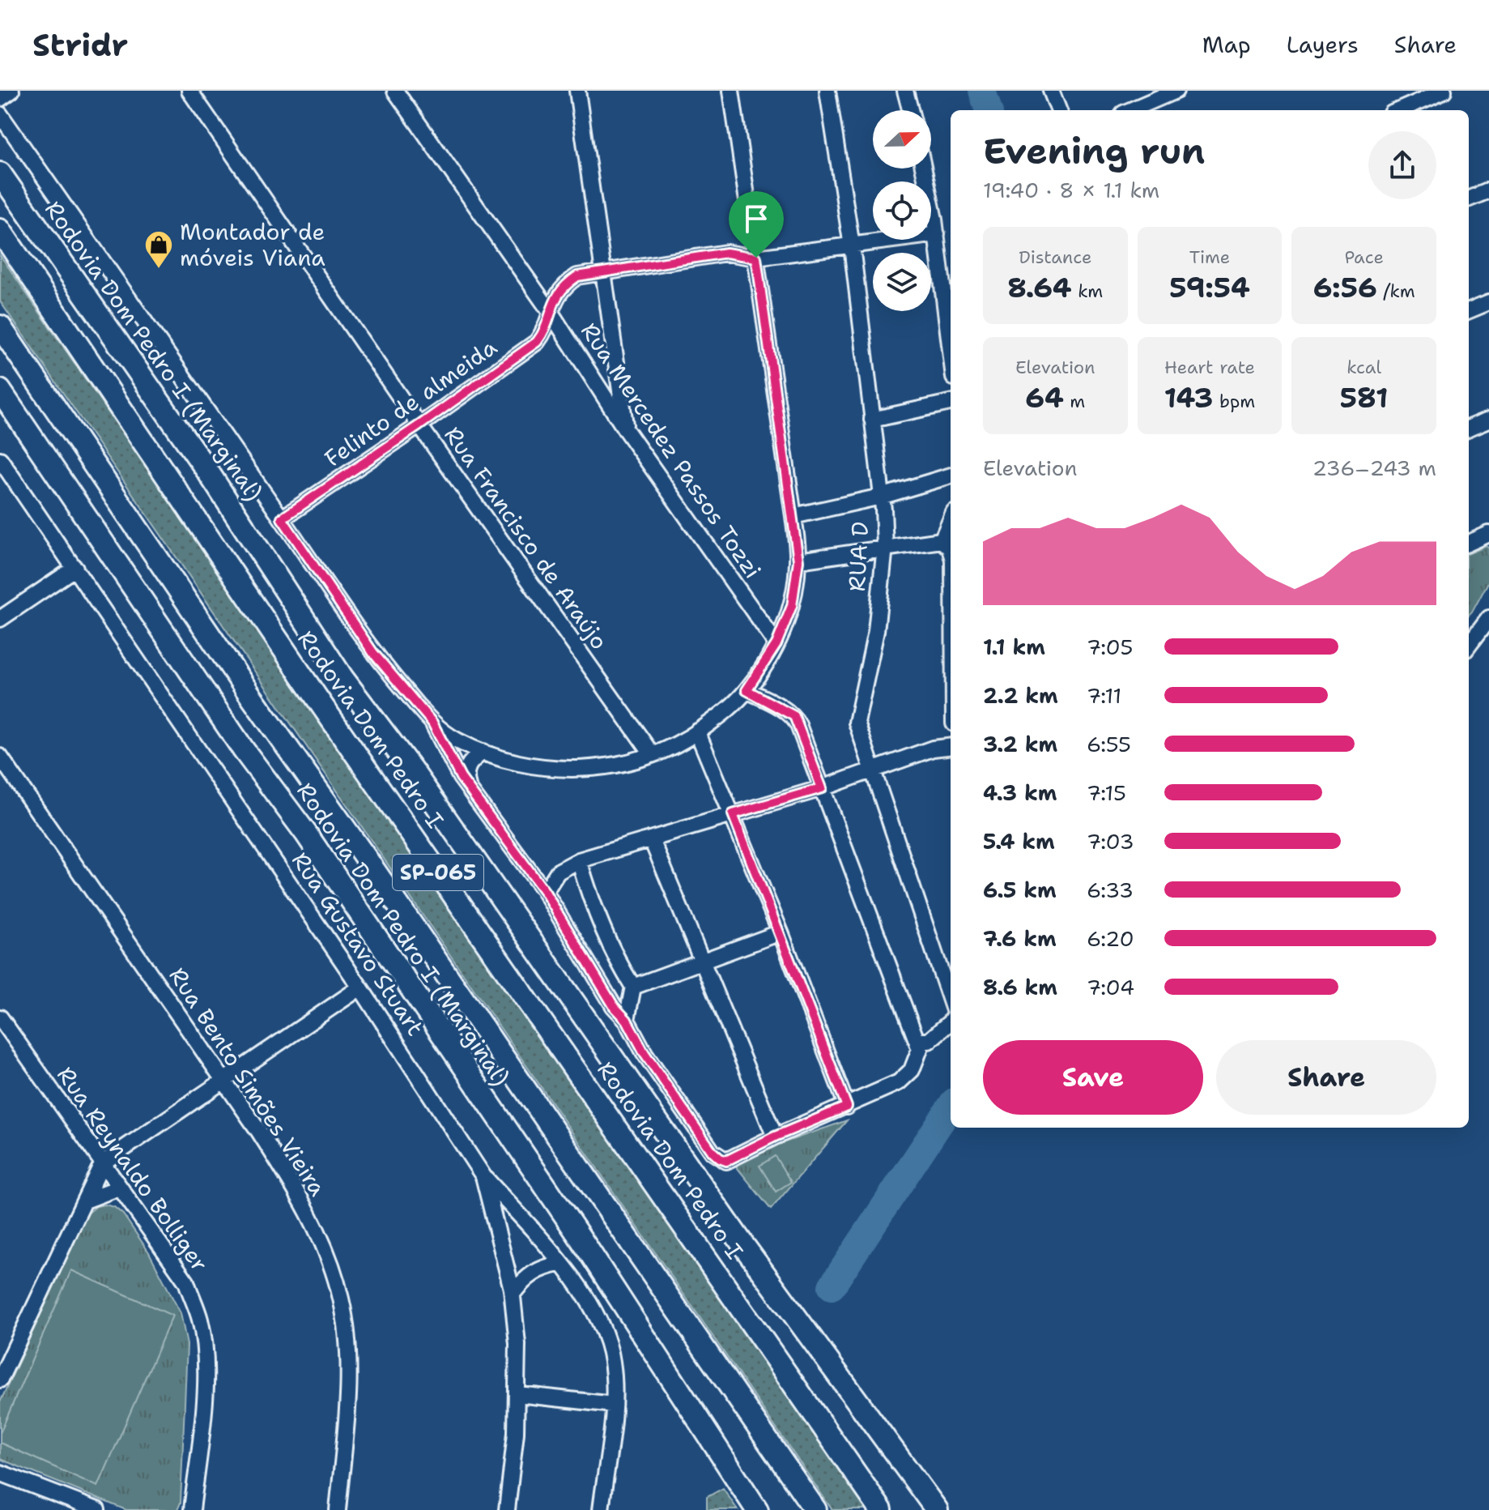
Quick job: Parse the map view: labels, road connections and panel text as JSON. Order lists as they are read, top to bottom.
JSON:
{
  "streets": {
    "highway": ["Rodovia Dom Pedro I (Marginal)", "Rodovia Dom Pedro I", "SP-065"],
    "street": [
      "Felinto de almeida",
      "Rua Mercedez Passos Tozzi",
      "Rua Francisco de Araújo",
      "RUA D",
      "Rua Gustavo Stuart",
      "Rua Bento Simões Vieira",
      "Rua Reynaldo Bolliger"
    ]
  },
  "crossings": [
    ["Felinto de almeida", "Rua Mercedez Passos Tozzi"],
    ["Felinto de almeida", "Rua Francisco de Araújo"],
    ["Felinto de almeida", "RUA D"]
  ],
  "places": {
    "shop": ["Montador de móveis Viana"]
  },
  "north": "right",
  "page": {
    "header": "Stridr",
    "nav": ["Map", "Layers", "Share"],
    "heading": ["Evening run", "19:40 · 8 × 1.1 km"],
    "stats": [
      ["Distance", "8.64 km"],
      ["Time", "59:54"],
      ["Pace", "6:56 /km"],
      ["Elevation", "64 m"],
      ["Heart rate", "143 bpm"],
      ["kcal", "581"]
    ],
    "chart": ["Elevation", "236–243 m"],
    "list": [
      {
        "name": "1.1 km",
        "note": "7:05"
      },
      {
        "name": "2.2 km",
        "note": "7:11"
      },
      {
        "name": "3.2 km",
        "note": "6:55"
      },
      {
        "name": "4.3 km",
        "note": "7:15"
      },
      {
        "name": "5.4 km",
        "note": "7:03"
      },
      {
        "name": "6.5 km",
        "note": "6:33"
      },
      {
        "name": "7.6 km",
        "note": "6:20"
      },
      {
        "name": "8.6 km",
        "note": "7:04"
      }
    ],
    "buttons": ["Save", "Share"]
  }
}
